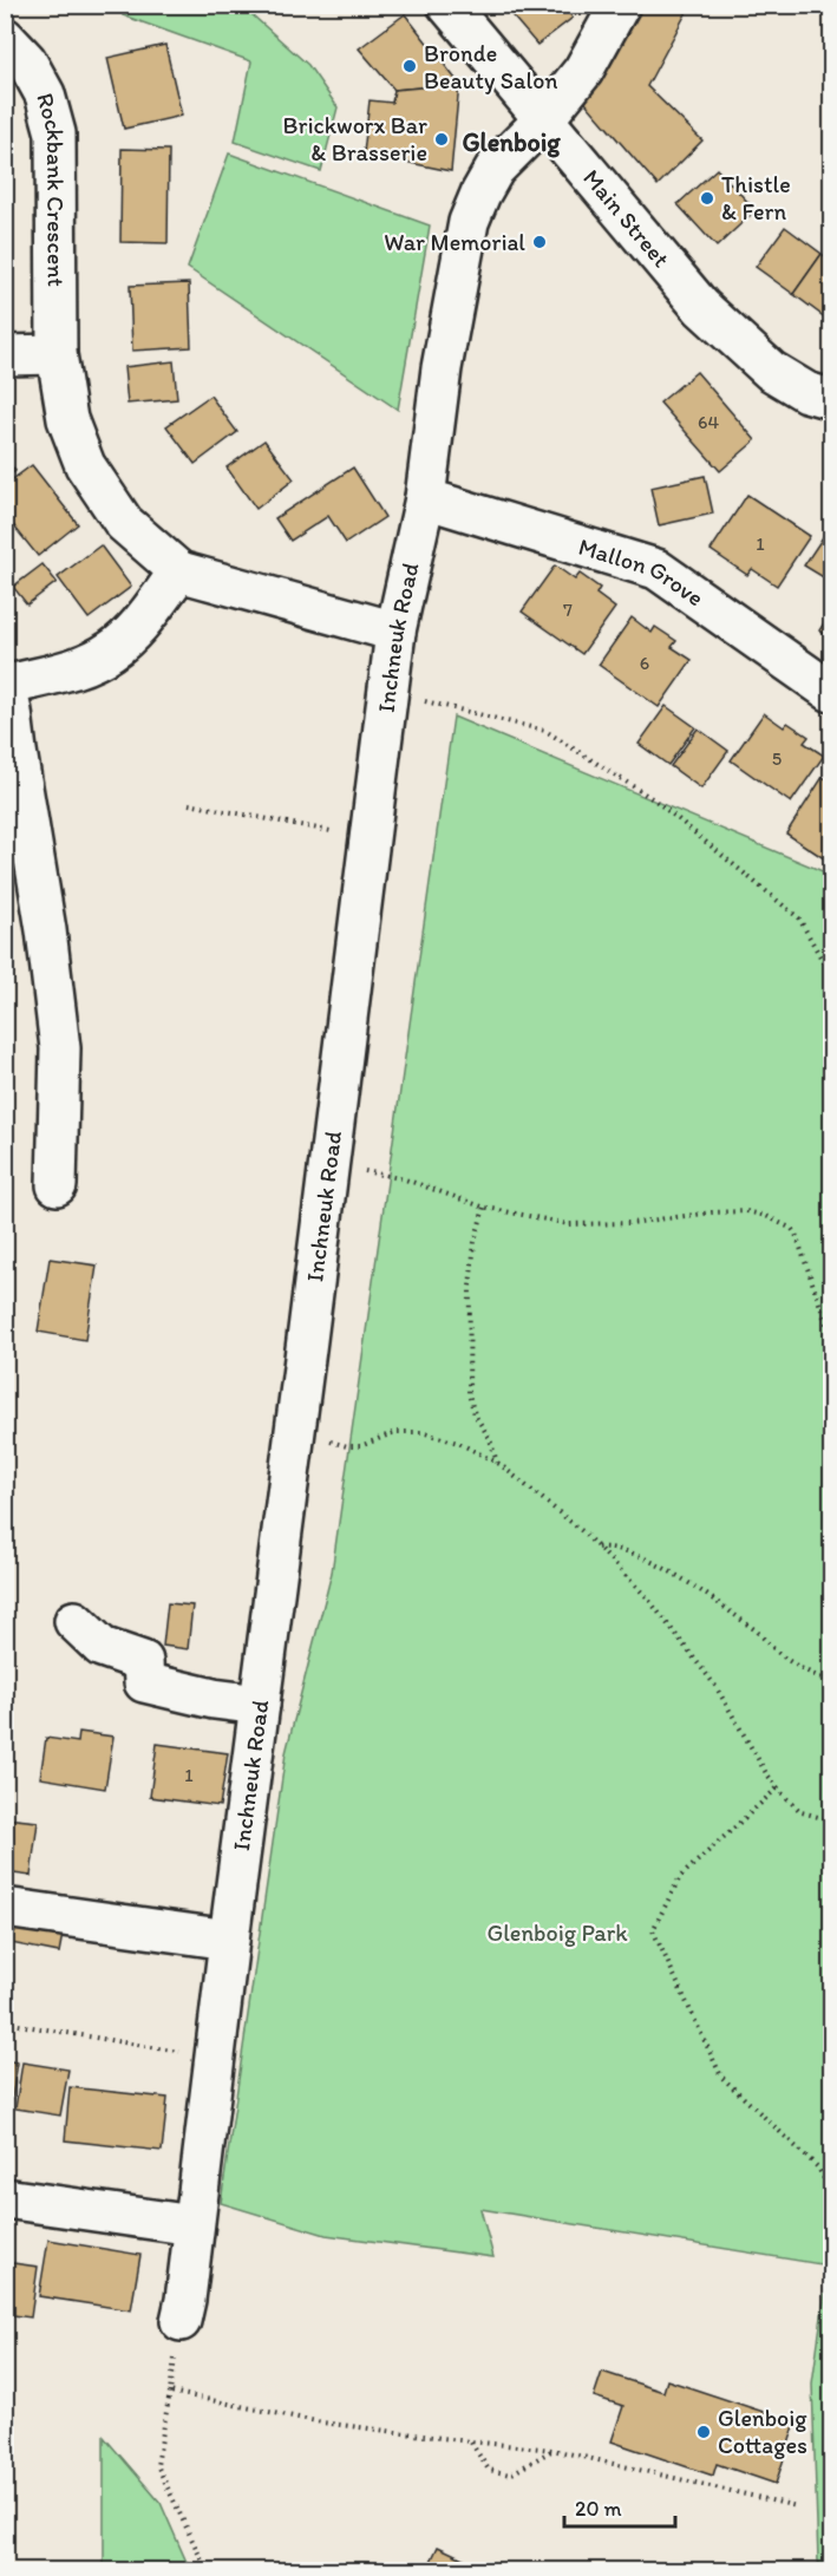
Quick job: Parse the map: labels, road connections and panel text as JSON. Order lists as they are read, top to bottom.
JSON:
{
  "streets": {
    "street": [
      "Rockbank Crescent",
      "Main Street",
      "Mallon Grove",
      "Inchneuk Road"
    ]
  },
  "crossings": [
    ["Main Street", "Inchneuk Road"],
    ["Mallon Grove", "Inchneuk Road"]
  ],
  "districts": ["Glenboig"],
  "parks": ["Glenboig Park"],
  "places": [
    "Bronde Beauty Salon",
    "Brickworx Bar & Brasserie",
    "Thistle & Fern",
    "War Memorial",
    "Glenboig Cottages"
  ],
  "house_numbers": [
    "64",
    "1",
    "7",
    "6",
    "5",
    "1"
  ],
  "scale_bar": "20 m"
}
